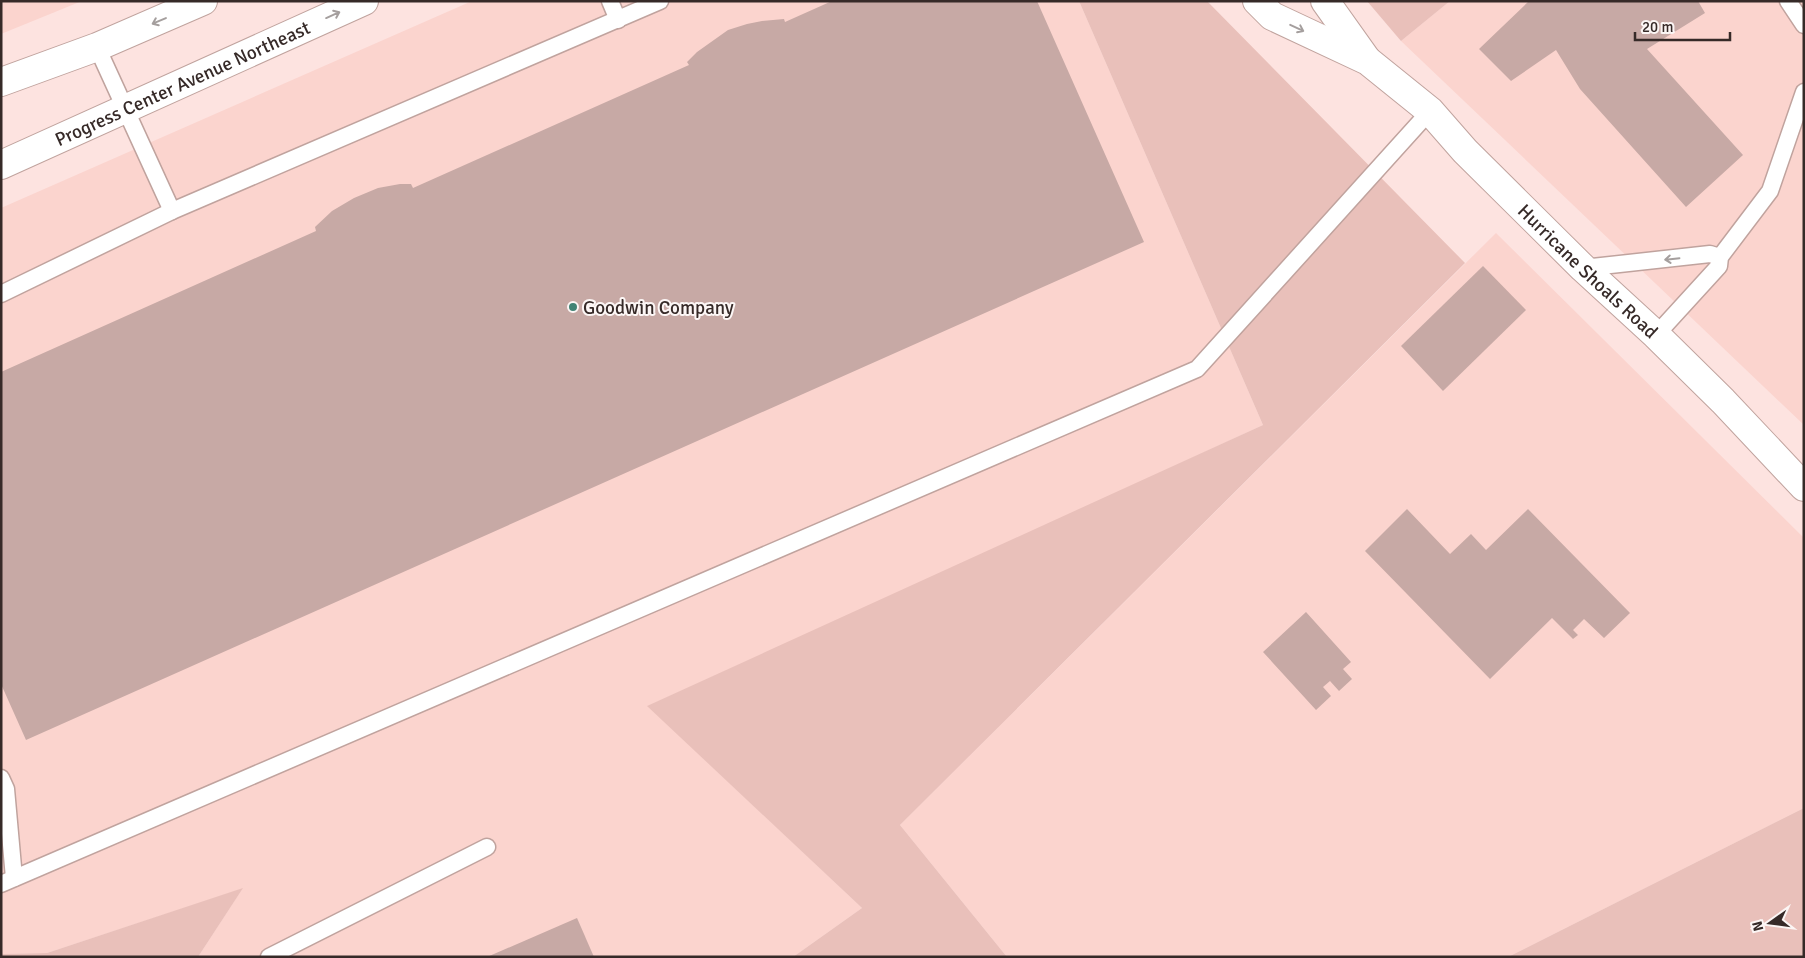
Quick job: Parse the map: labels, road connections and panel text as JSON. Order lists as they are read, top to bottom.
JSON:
{
  "streets": {
    "street": ["Progress Center Avenue Northeast", "Hurricane Shoals Road"]
  },
  "places": ["Goodwin Company"],
  "scale_bar": "20 m",
  "north": "left"
}
